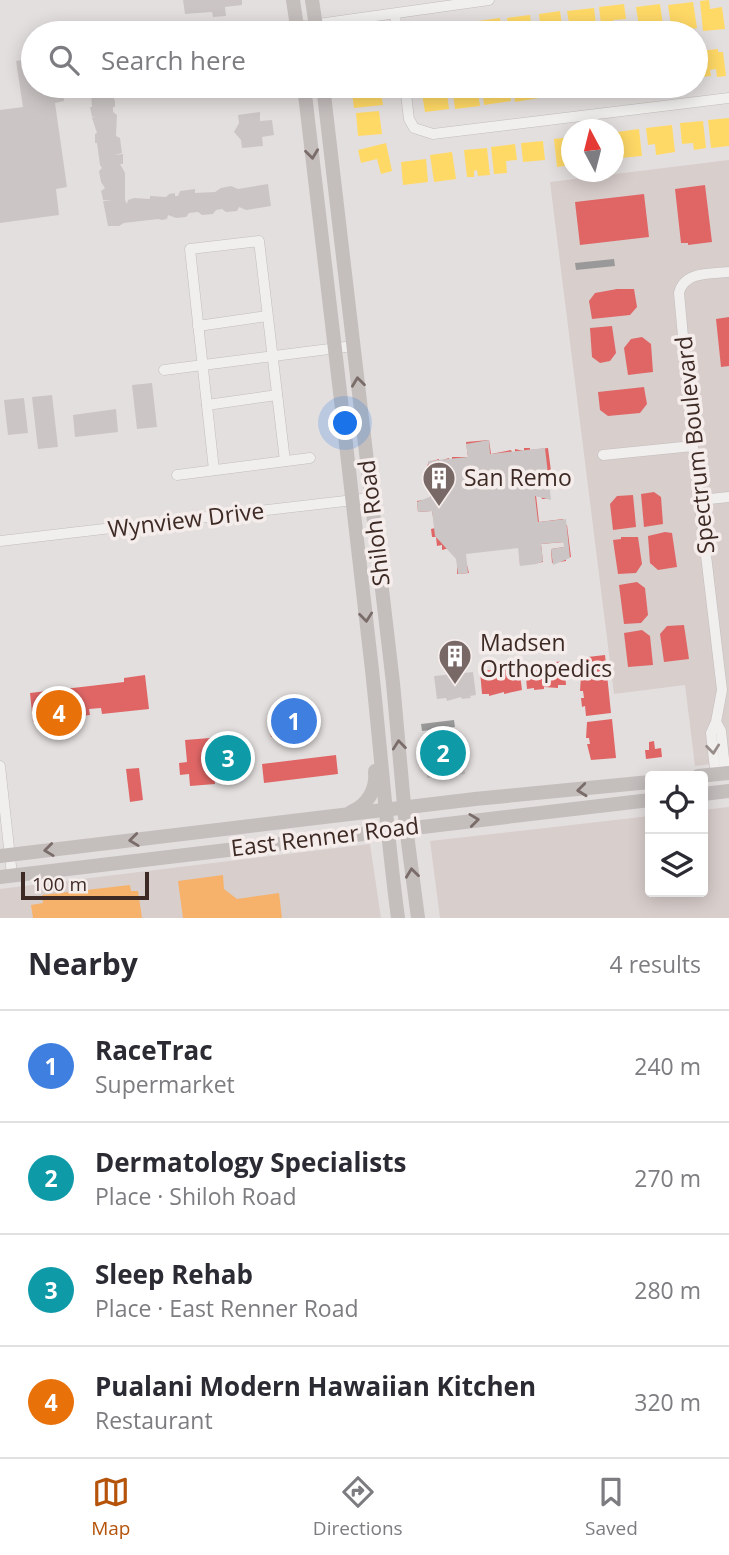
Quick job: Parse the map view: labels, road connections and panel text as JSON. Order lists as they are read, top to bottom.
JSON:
{
  "streets": {
    "main road": ["Shiloh Road", "East Renner Road"],
    "street": ["Spectrum Boulevard", "Wynview Drive"]
  },
  "crossings": [
    ["Wynview Drive", "Shiloh Road"],
    ["Shiloh Road", "East Renner Road"]
  ],
  "places": {
    "building": ["San Remo", "Madsen Orthopedics"]
  },
  "scale_bar": "100 m",
  "north": "top",
  "page": {
    "search": "Search here",
    "pins": [
      "4",
      "1",
      "2",
      "3"
    ],
    "scale": "100 m",
    "heading": ["Nearby", "4 results"],
    "list": [
      {
        "mark": "1",
        "name": "RaceTrac",
        "note": "Supermarket",
        "value": "240 m"
      },
      {
        "mark": "2",
        "name": "Dermatology Specialists",
        "note": "Place · Shiloh Road",
        "value": "270 m"
      },
      {
        "mark": "3",
        "name": "Sleep Rehab",
        "note": "Place · East Renner Road",
        "value": "280 m"
      },
      {
        "mark": "4",
        "name": "Pualani Modern Hawaiian Kitchen",
        "note": "Restaurant",
        "value": "320 m"
      }
    ],
    "nav": ["Map", "Directions", "Saved"]
  }
}
